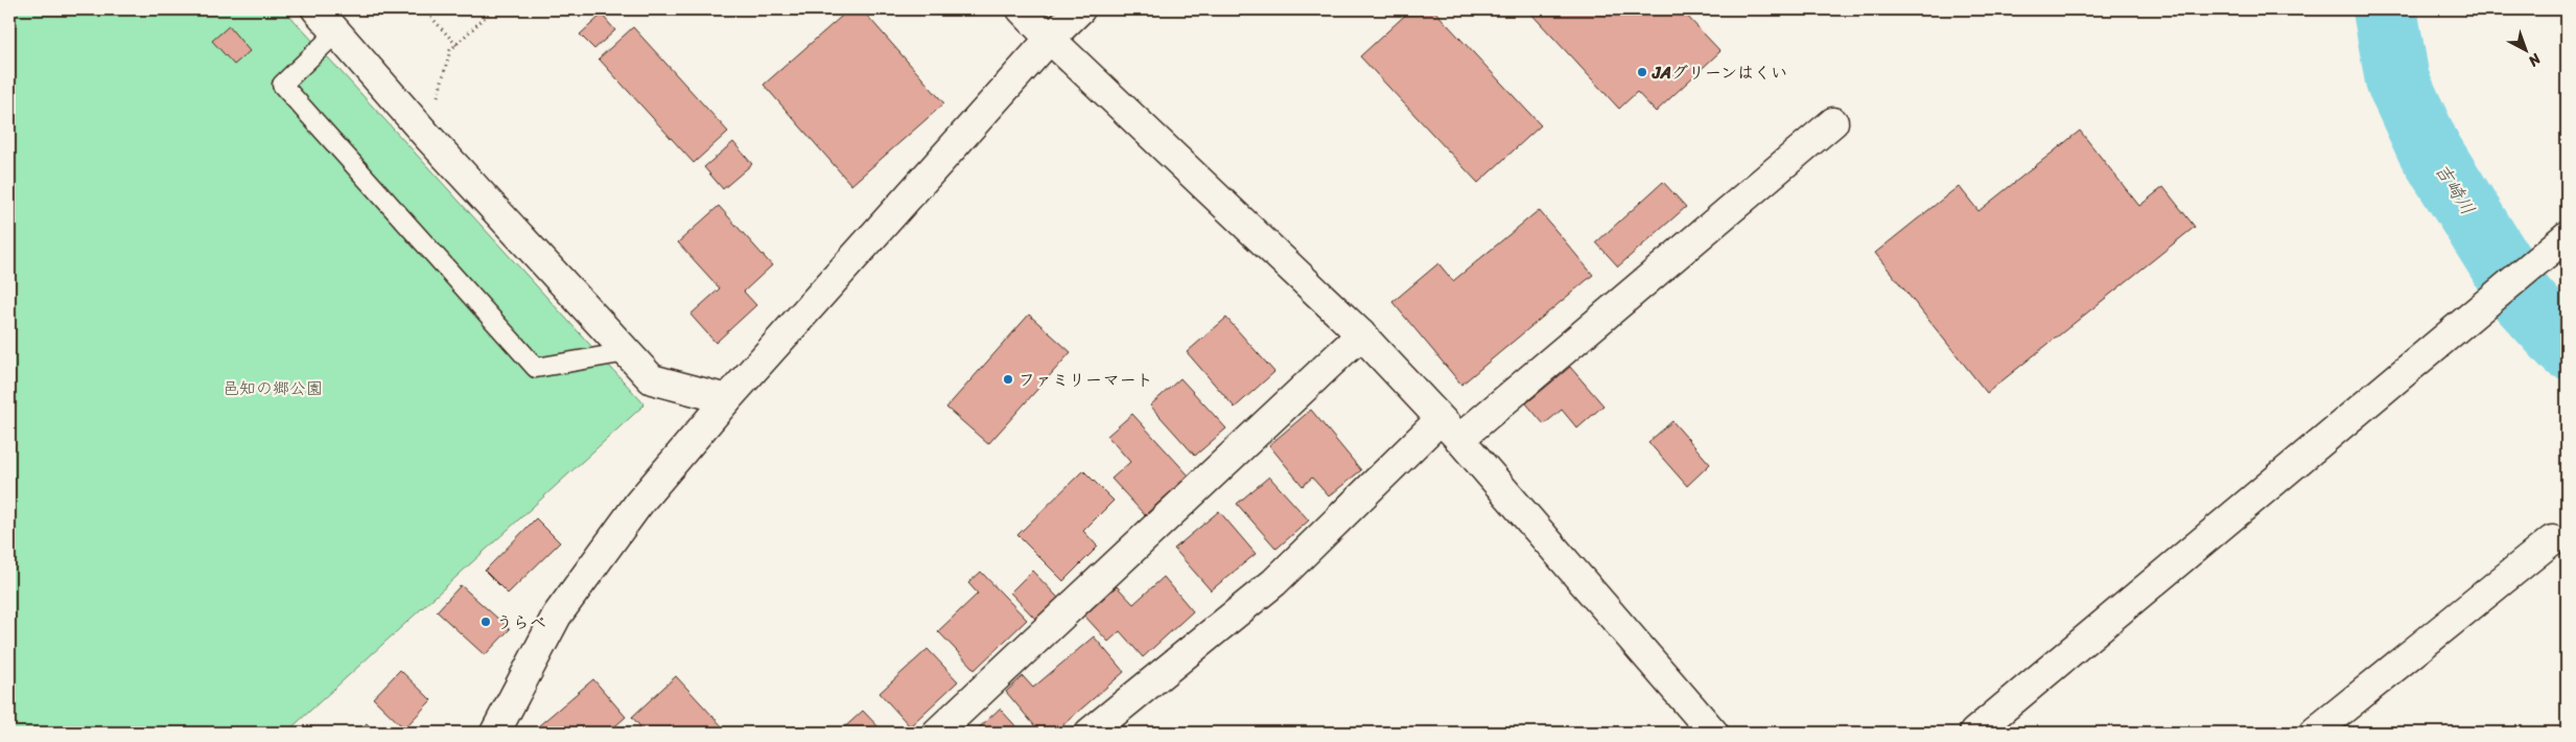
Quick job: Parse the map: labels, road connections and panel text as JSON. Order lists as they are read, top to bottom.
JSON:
{
  "water": ["吉崎川"],
  "parks": ["邑知の郷公園"],
  "places": ["JAグリーンはくい", "ファミリーマート", "うらべ"],
  "north": "bottom right"
}
